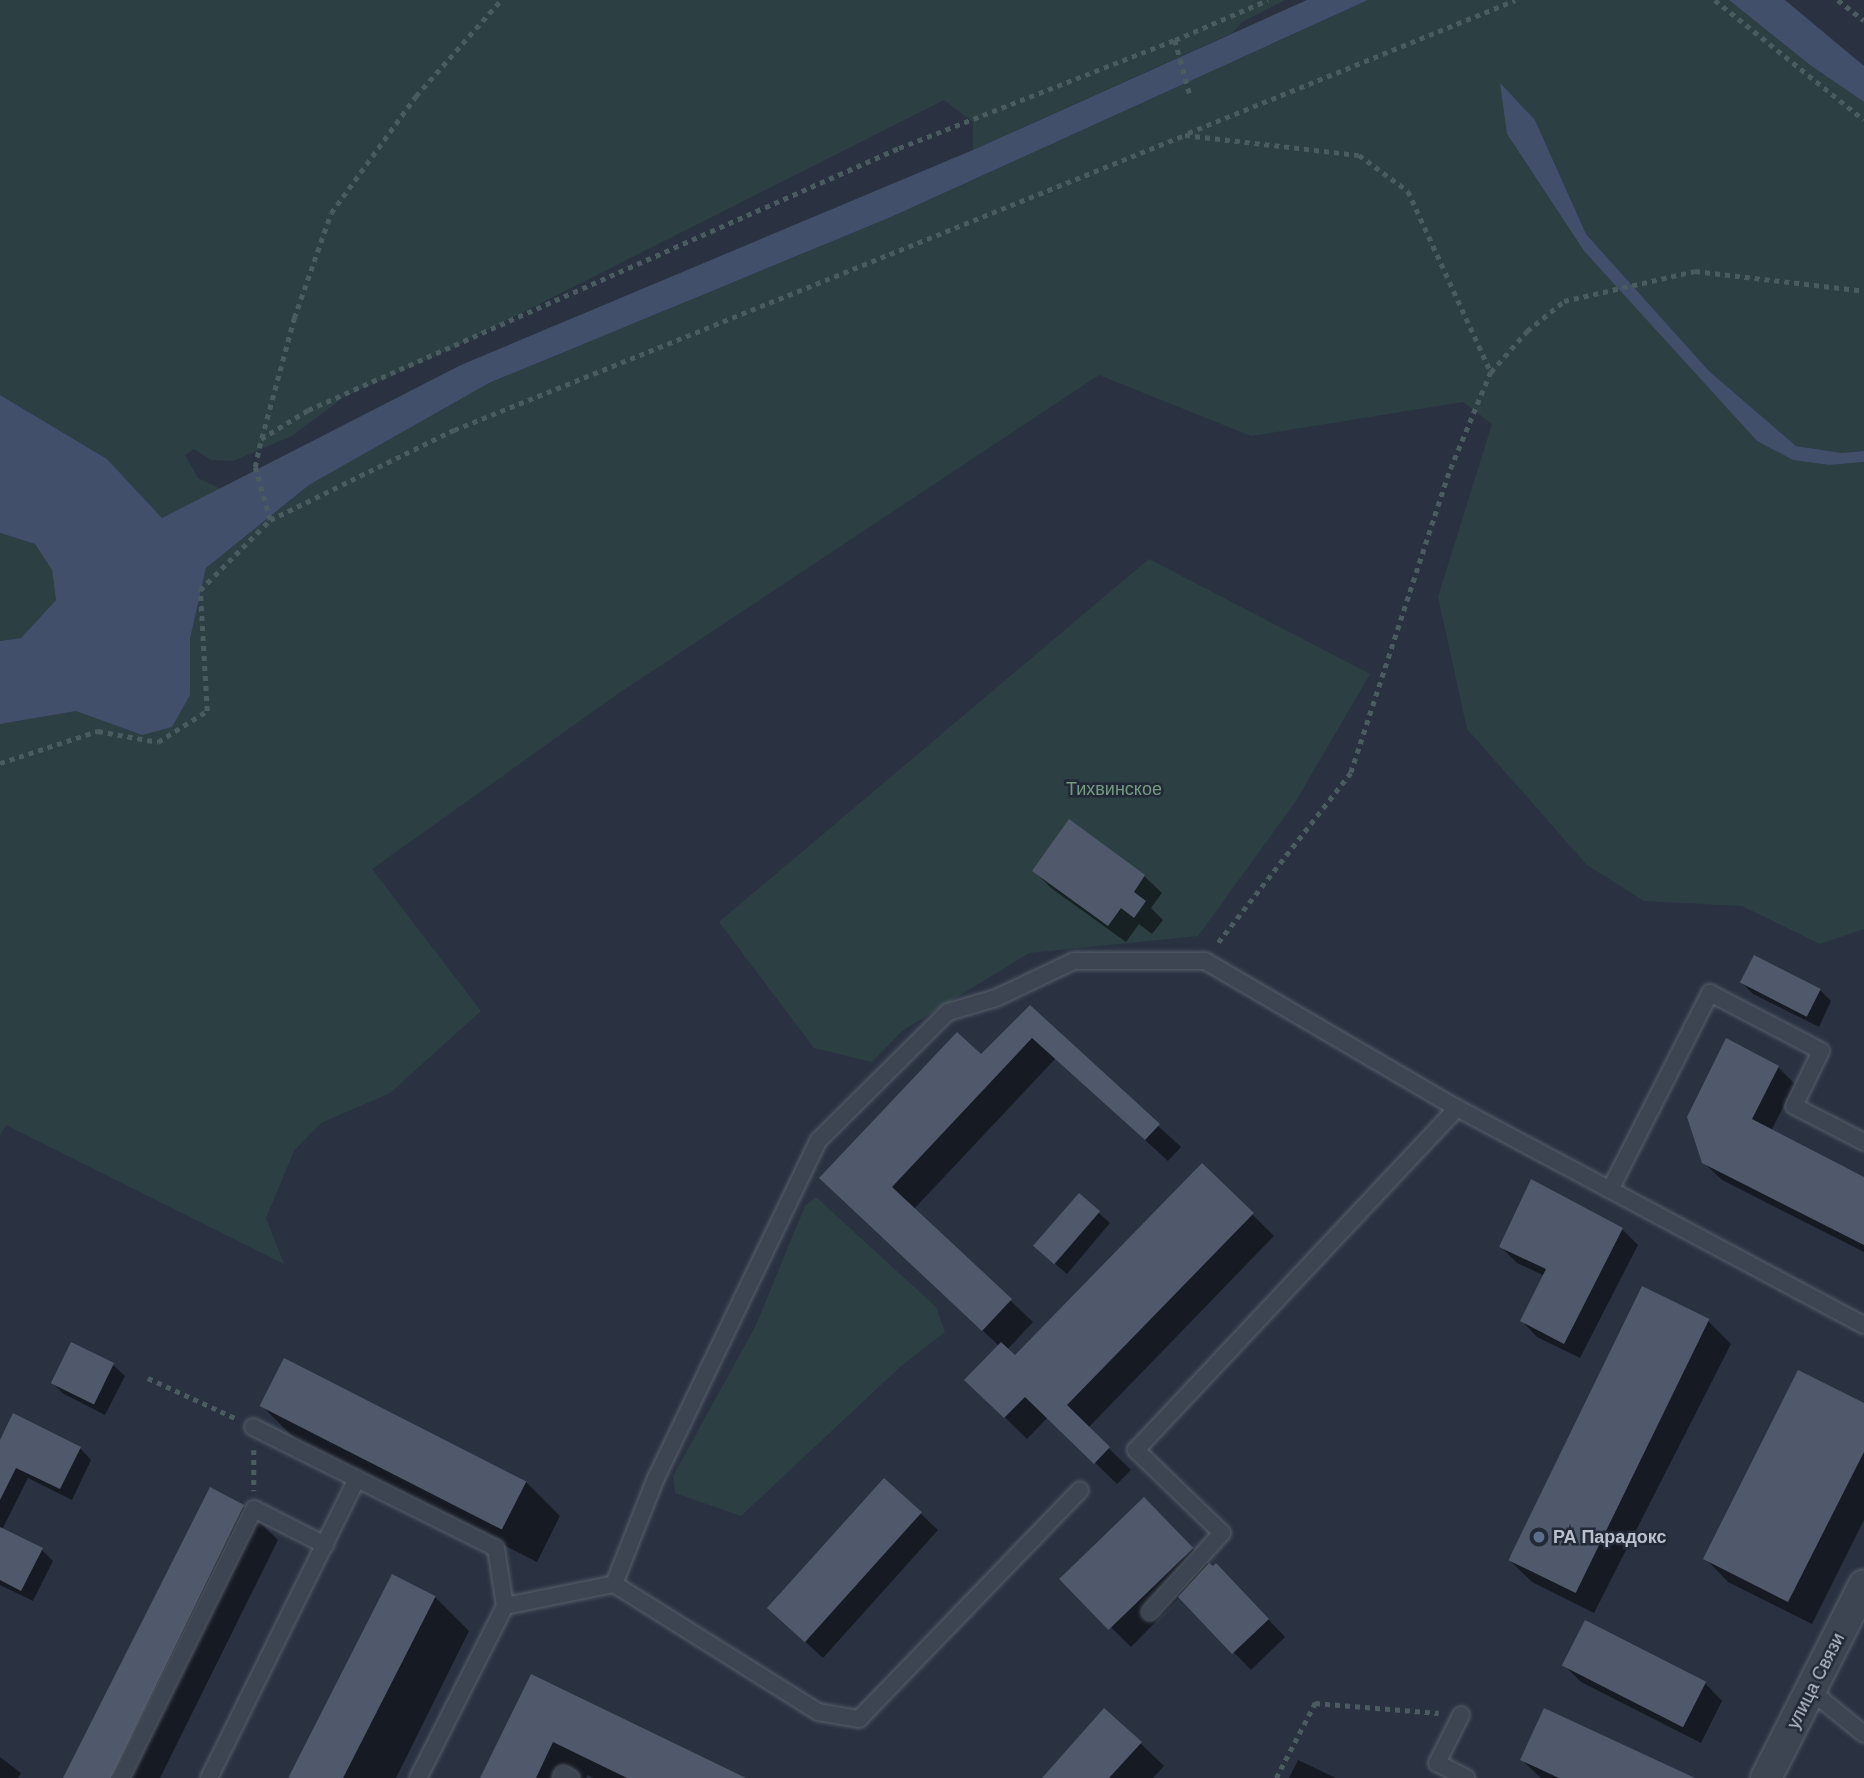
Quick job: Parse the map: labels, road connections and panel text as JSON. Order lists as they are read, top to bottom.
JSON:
{
  "streets": {
    "street": ["улица Связи"]
  },
  "parks": ["Тихвинское"],
  "places": ["РА Парадокс"]
}
